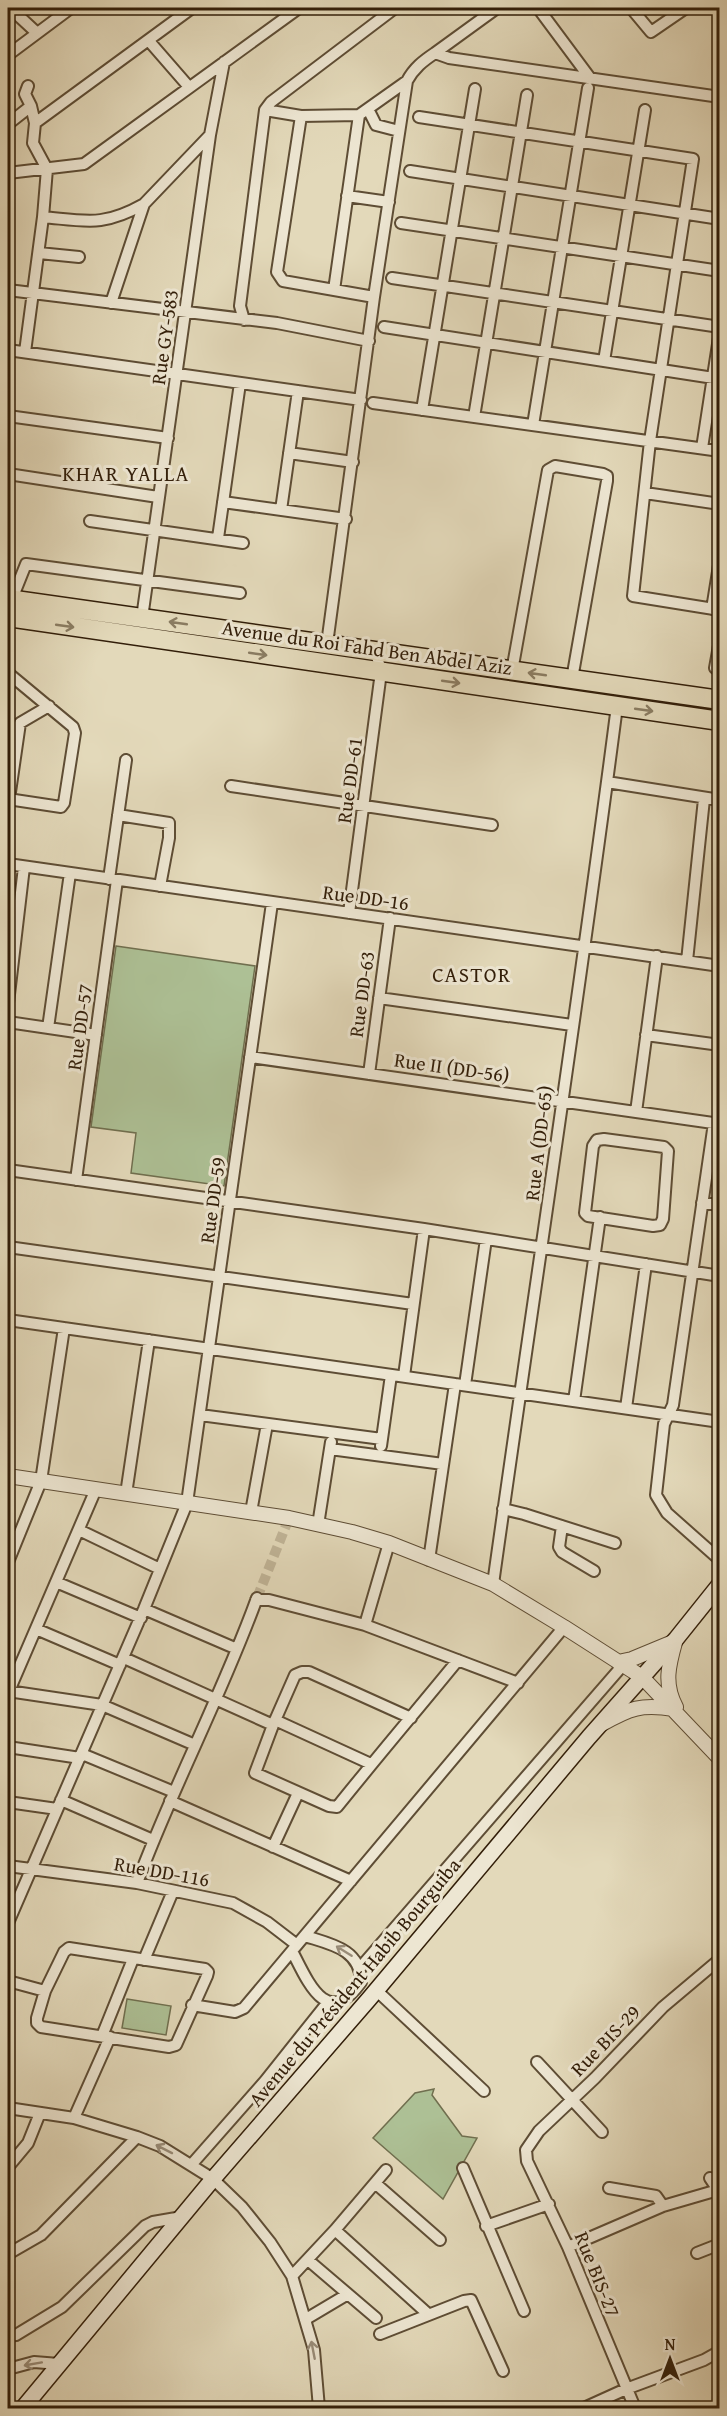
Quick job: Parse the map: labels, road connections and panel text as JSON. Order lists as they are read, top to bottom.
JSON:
{
  "streets": {
    "main road": ["Avenue du Roi Fahd Ben Abdel Aziz", "Avenue du Président Habib Bourguiba"],
    "street": [
      "Rue GY-583",
      "Rue DD-61",
      "Rue DD-16",
      "Rue DD-63",
      "Rue DD-57",
      "Rue II (DD-56)",
      "Rue A (DD-65)",
      "Rue DD-59",
      "Rue DD-116",
      "Rue BIS-29",
      "Rue BIS-27"
    ]
  },
  "crossings": [
    ["Rue GY-583", "Avenue du Roi Fahd Ben Abdel Aziz"],
    ["Avenue du Roi Fahd Ben Abdel Aziz", "Rue DD-61"],
    ["Avenue du Roi Fahd Ben Abdel Aziz", "Rue A (DD-65)"],
    ["Rue DD-61", "Rue DD-16"],
    ["Rue DD-16", "Rue DD-63"],
    ["Rue DD-16", "Rue DD-57"],
    ["Rue DD-16", "Rue A (DD-65)"],
    ["Rue DD-16", "Rue DD-59"],
    ["Rue DD-63", "Rue II (DD-56)"],
    ["Rue II (DD-56)", "Rue A (DD-65)"],
    ["Rue II (DD-56)", "Rue DD-59"],
    ["Rue DD-59", "Rue DD-116"],
    ["Rue BIS-29", "Rue BIS-27"]
  ],
  "districts": ["KHAR YALLA", "CASTOR"],
  "north": "top"
}
